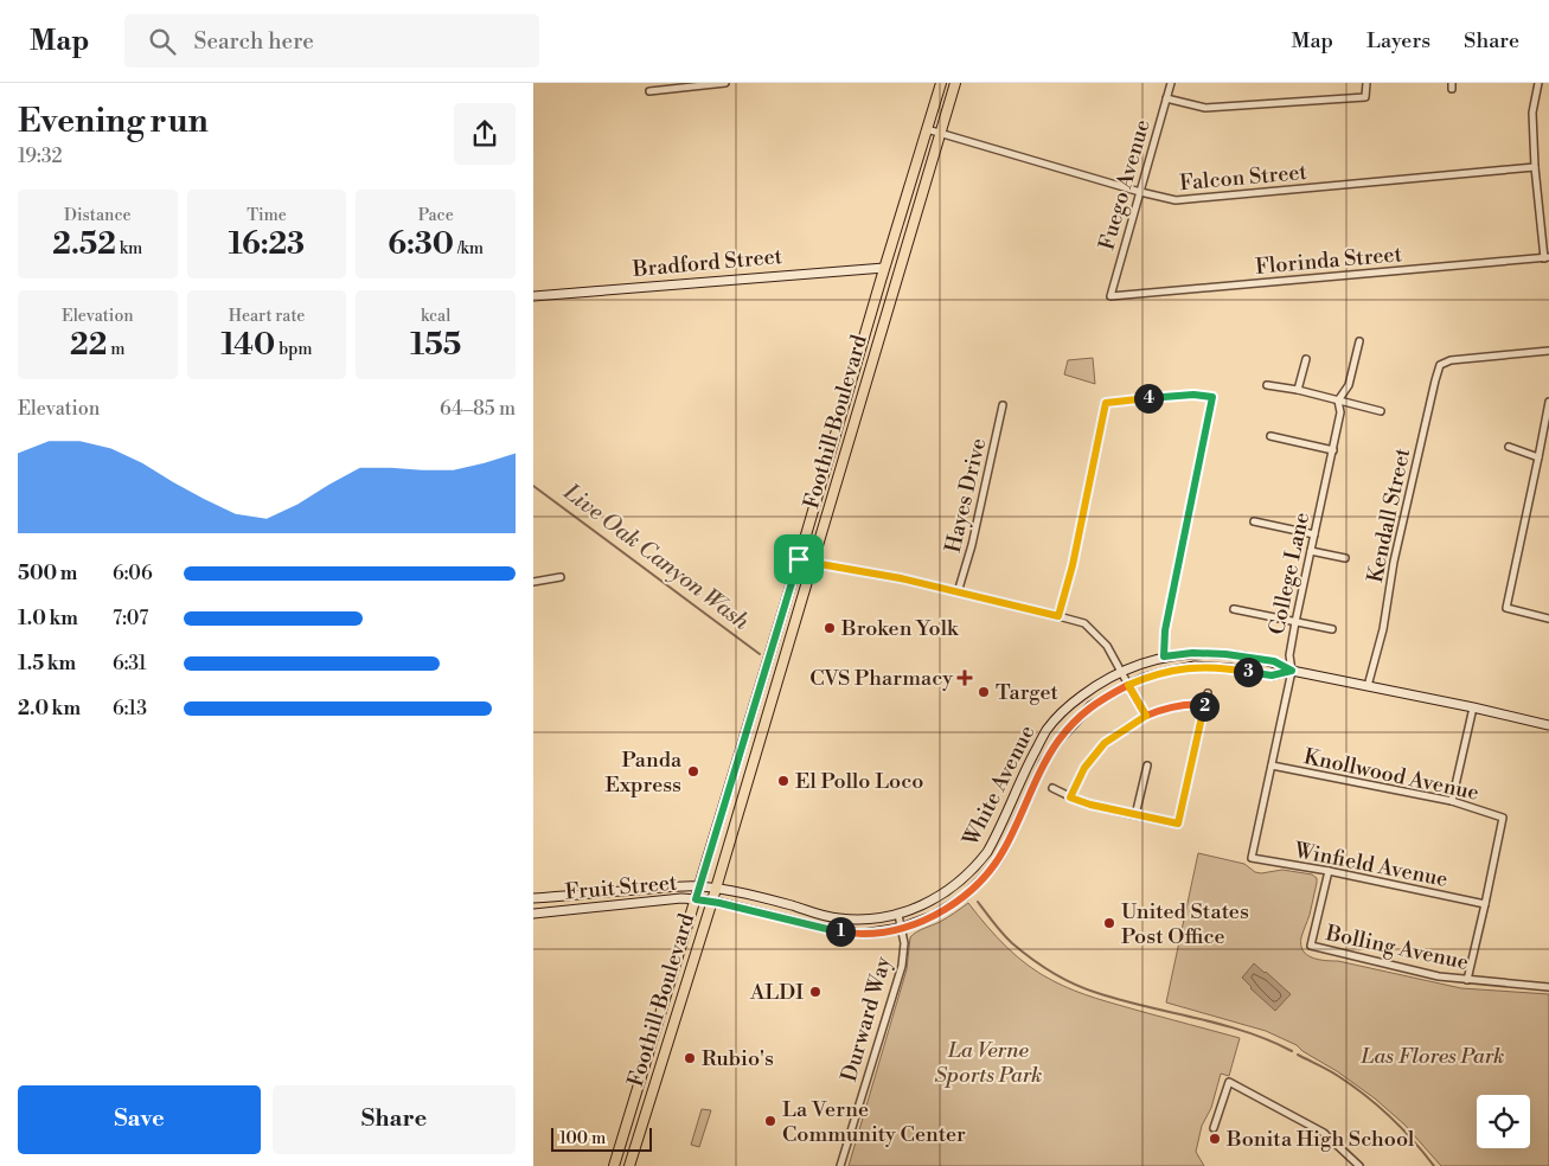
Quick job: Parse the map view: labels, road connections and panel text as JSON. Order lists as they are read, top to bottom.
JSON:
{
  "streets": {
    "main road": [
      "Bradford Street",
      "Foothill Boulevard",
      "White Avenue",
      "Fruit Street"
    ],
    "street": [
      "Falcon Street",
      "Fuego Avenue",
      "Florinda Street",
      "Hayes Drive",
      "Kendall Street",
      "College Lane",
      "Knollwood Avenue",
      "Winfield Avenue",
      "Bolling Avenue",
      "Durward Way"
    ]
  },
  "crossings": [
    ["Falcon Street", "Fuego Avenue"],
    ["Falcon Street", "Foothill Boulevard"],
    ["Fuego Avenue", "Florinda Street"],
    ["Bradford Street", "Foothill Boulevard"],
    ["Foothill Boulevard", "White Avenue"],
    ["Foothill Boulevard", "Fruit Street"],
    ["Kendall Street", "White Avenue"],
    ["College Lane", "Knollwood Avenue"],
    ["College Lane", "White Avenue"],
    ["College Lane", "Winfield Avenue"],
    ["Knollwood Avenue", "Winfield Avenue"],
    ["White Avenue", "Fruit Street"],
    ["White Avenue", "Durward Way"],
    ["Winfield Avenue", "Bolling Avenue"]
  ],
  "water": ["Live Oak Canyon Wash"],
  "parks": ["La Verne Sports Park", "Las Flores Park"],
  "places": {
    "other": [
      "Broken Yolk",
      "Target",
      "Panda Express",
      "El Pollo Loco",
      "United States Post Office",
      "ALDI",
      "Rubio's",
      "La Verne Community Center",
      "Bonita High School"
    ],
    "health": ["CVS Pharmacy"]
  },
  "scale_bar": "100 m",
  "page": {
    "header": "Map",
    "search": "Search here",
    "nav": ["Map", "Layers", "Share"],
    "heading": ["Evening run", "19:32"],
    "stats": [
      ["Distance", "2.52 km"],
      ["Time", "16:23"],
      ["Pace", "6:30 /km"],
      ["Elevation", "22 m"],
      ["Heart rate", "140 bpm"],
      ["kcal", "155"]
    ],
    "pins": [
      "4",
      "3",
      "2",
      "1"
    ],
    "chart": ["Elevation", "64–85 m"],
    "list": [
      {
        "name": "500 m",
        "note": "6:06"
      },
      {
        "name": "1.0 km",
        "note": "7:07"
      },
      {
        "name": "1.5 km",
        "note": "6:31"
      },
      {
        "name": "2.0 km",
        "note": "6:13"
      }
    ],
    "buttons": ["Save", "Share"],
    "scale": "100 m"
  }
}
